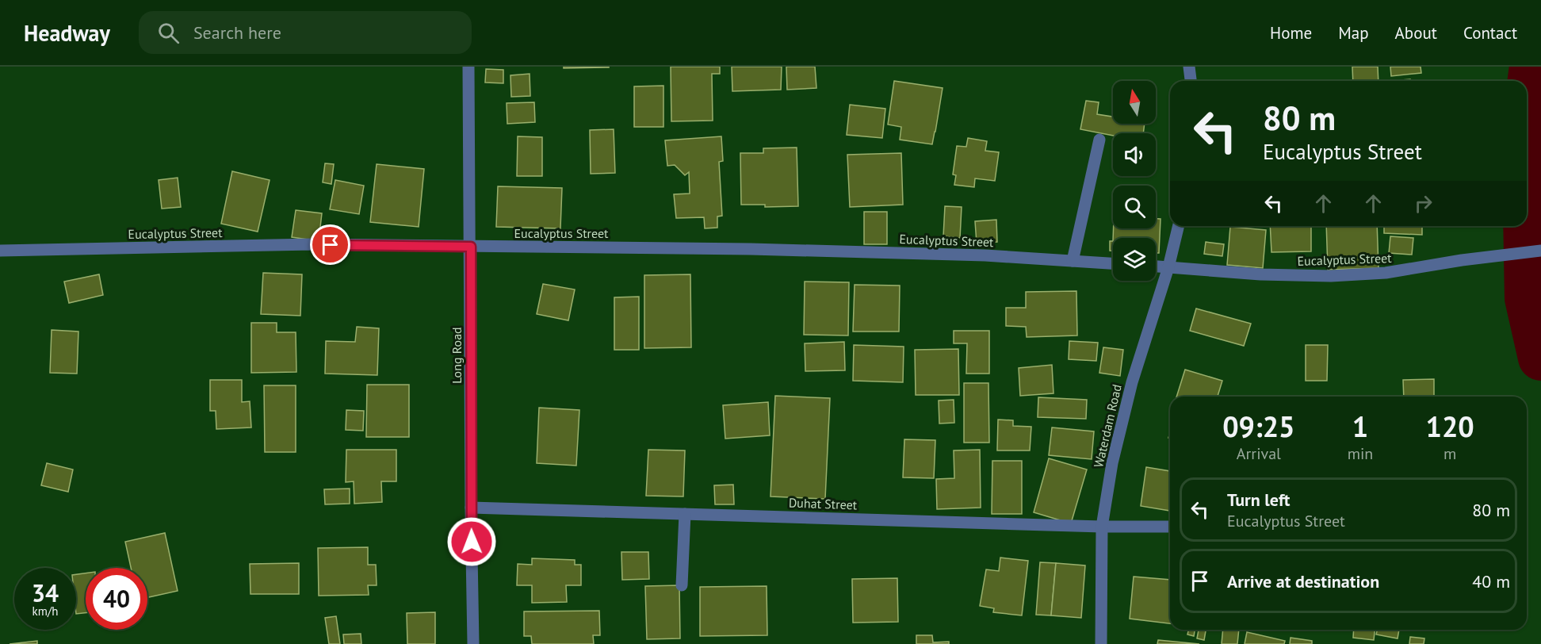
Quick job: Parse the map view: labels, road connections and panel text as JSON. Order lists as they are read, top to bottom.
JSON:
{
  "streets": {
    "street": [
      "Eucalyptus Street",
      "Long Road",
      "Waterdam Road",
      "Duhat Street"
    ]
  },
  "crossings": [
    ["Eucalyptus Street", "Long Road"],
    ["Eucalyptus Street", "Waterdam Road"],
    ["Long Road", "Duhat Street"],
    ["Waterdam Road", "Duhat Street"]
  ],
  "north": "top",
  "page": {
    "header": "Headway",
    "search": "Search here",
    "nav": [
      "Home",
      "Map",
      "About",
      "Contact"
    ],
    "turn": ["80 m", "Eucalyptus Street"],
    "eta": [
      "09:25",
      "Arrival",
      "1",
      "min",
      "120",
      "m"
    ],
    "list": [
      {
        "name": "Turn left",
        "note": "Eucalyptus Street",
        "value": "80 m"
      },
      {
        "name": "Arrive at destination",
        "value": "40 m"
      }
    ],
    "speed": "34 km/h",
    "limit": "40"
  }
}
